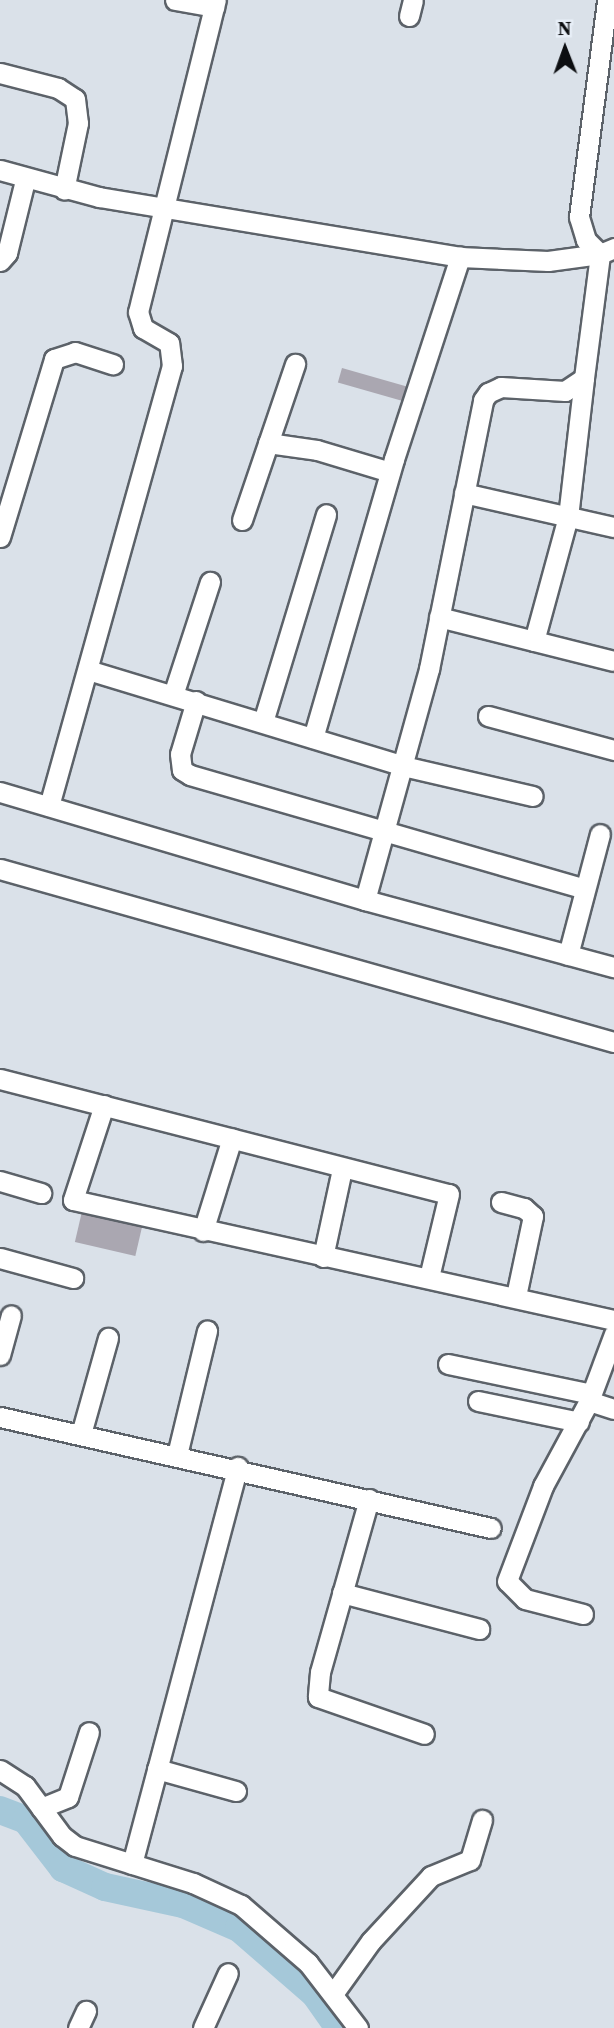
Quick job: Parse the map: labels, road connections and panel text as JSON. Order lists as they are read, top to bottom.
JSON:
{
  "north": "top"
}
